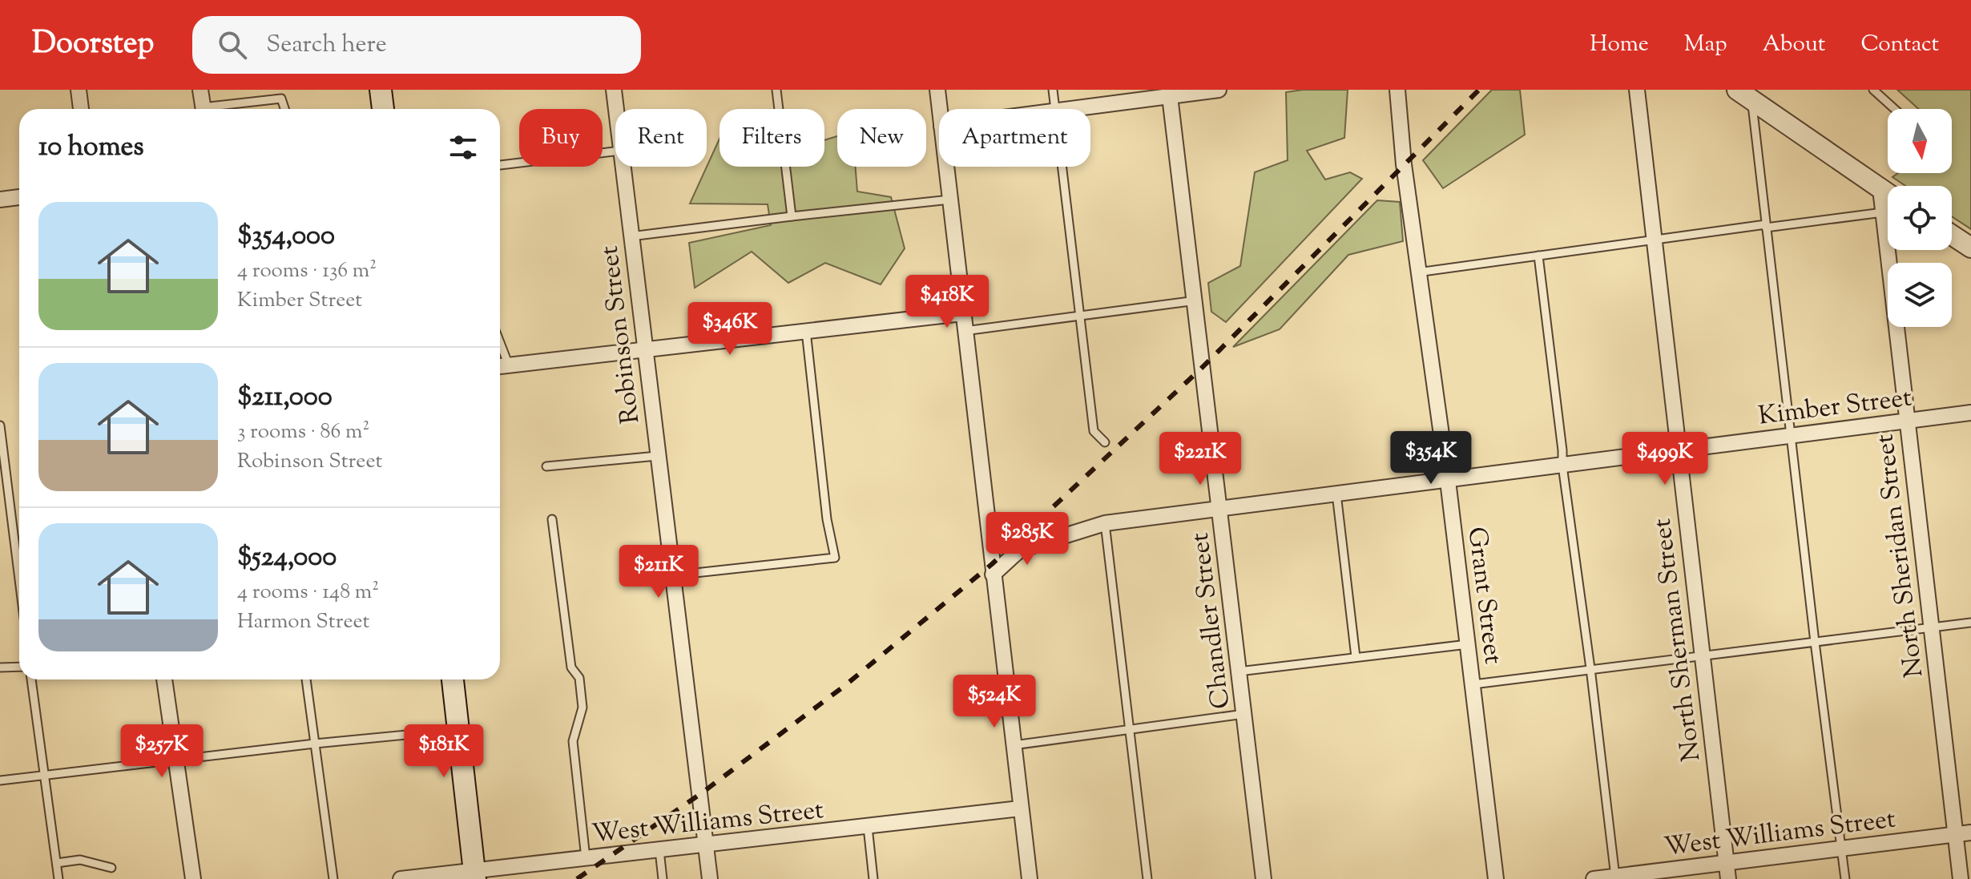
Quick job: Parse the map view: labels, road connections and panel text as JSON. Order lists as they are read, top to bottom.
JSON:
{
  "streets": {
    "street": [
      "Robinson Street",
      "Kimber Street",
      "North Sheridan Street",
      "Grant Street",
      "Chandler Street",
      "North Sherman Street",
      "West Williams Street"
    ]
  },
  "crossings": [
    ["Robinson Street", "West Williams Street"],
    ["Kimber Street", "North Sheridan Street"],
    ["Kimber Street", "Grant Street"],
    ["Kimber Street", "Chandler Street"],
    ["Kimber Street", "North Sherman Street"],
    ["North Sheridan Street", "West Williams Street"],
    ["North Sherman Street", "West Williams Street"]
  ],
  "north": "bottom",
  "page": {
    "header": "Doorstep",
    "search": "Search here",
    "nav": [
      "Home",
      "Map",
      "About",
      "Contact"
    ],
    "chip": [
      "Buy",
      "Rent",
      "Filters",
      "New",
      "Apartment"
    ],
    "heading": "10 homes",
    "list": [
      {
        "name": "$354,000",
        "note": "4 rooms · 136 m² · Kimber Street"
      },
      {
        "name": "$211,000",
        "note": "3 rooms · 86 m² · Robinson Street"
      },
      {
        "name": "$524,000",
        "note": "4 rooms · 148 m² · Harmon Street"
      }
    ],
    "price": [
      "$418K",
      "$346K",
      "$354K",
      "$221K",
      "$499K",
      "$285K",
      "$211K",
      "$524K",
      "$257K",
      "$181K"
    ]
  }
}
